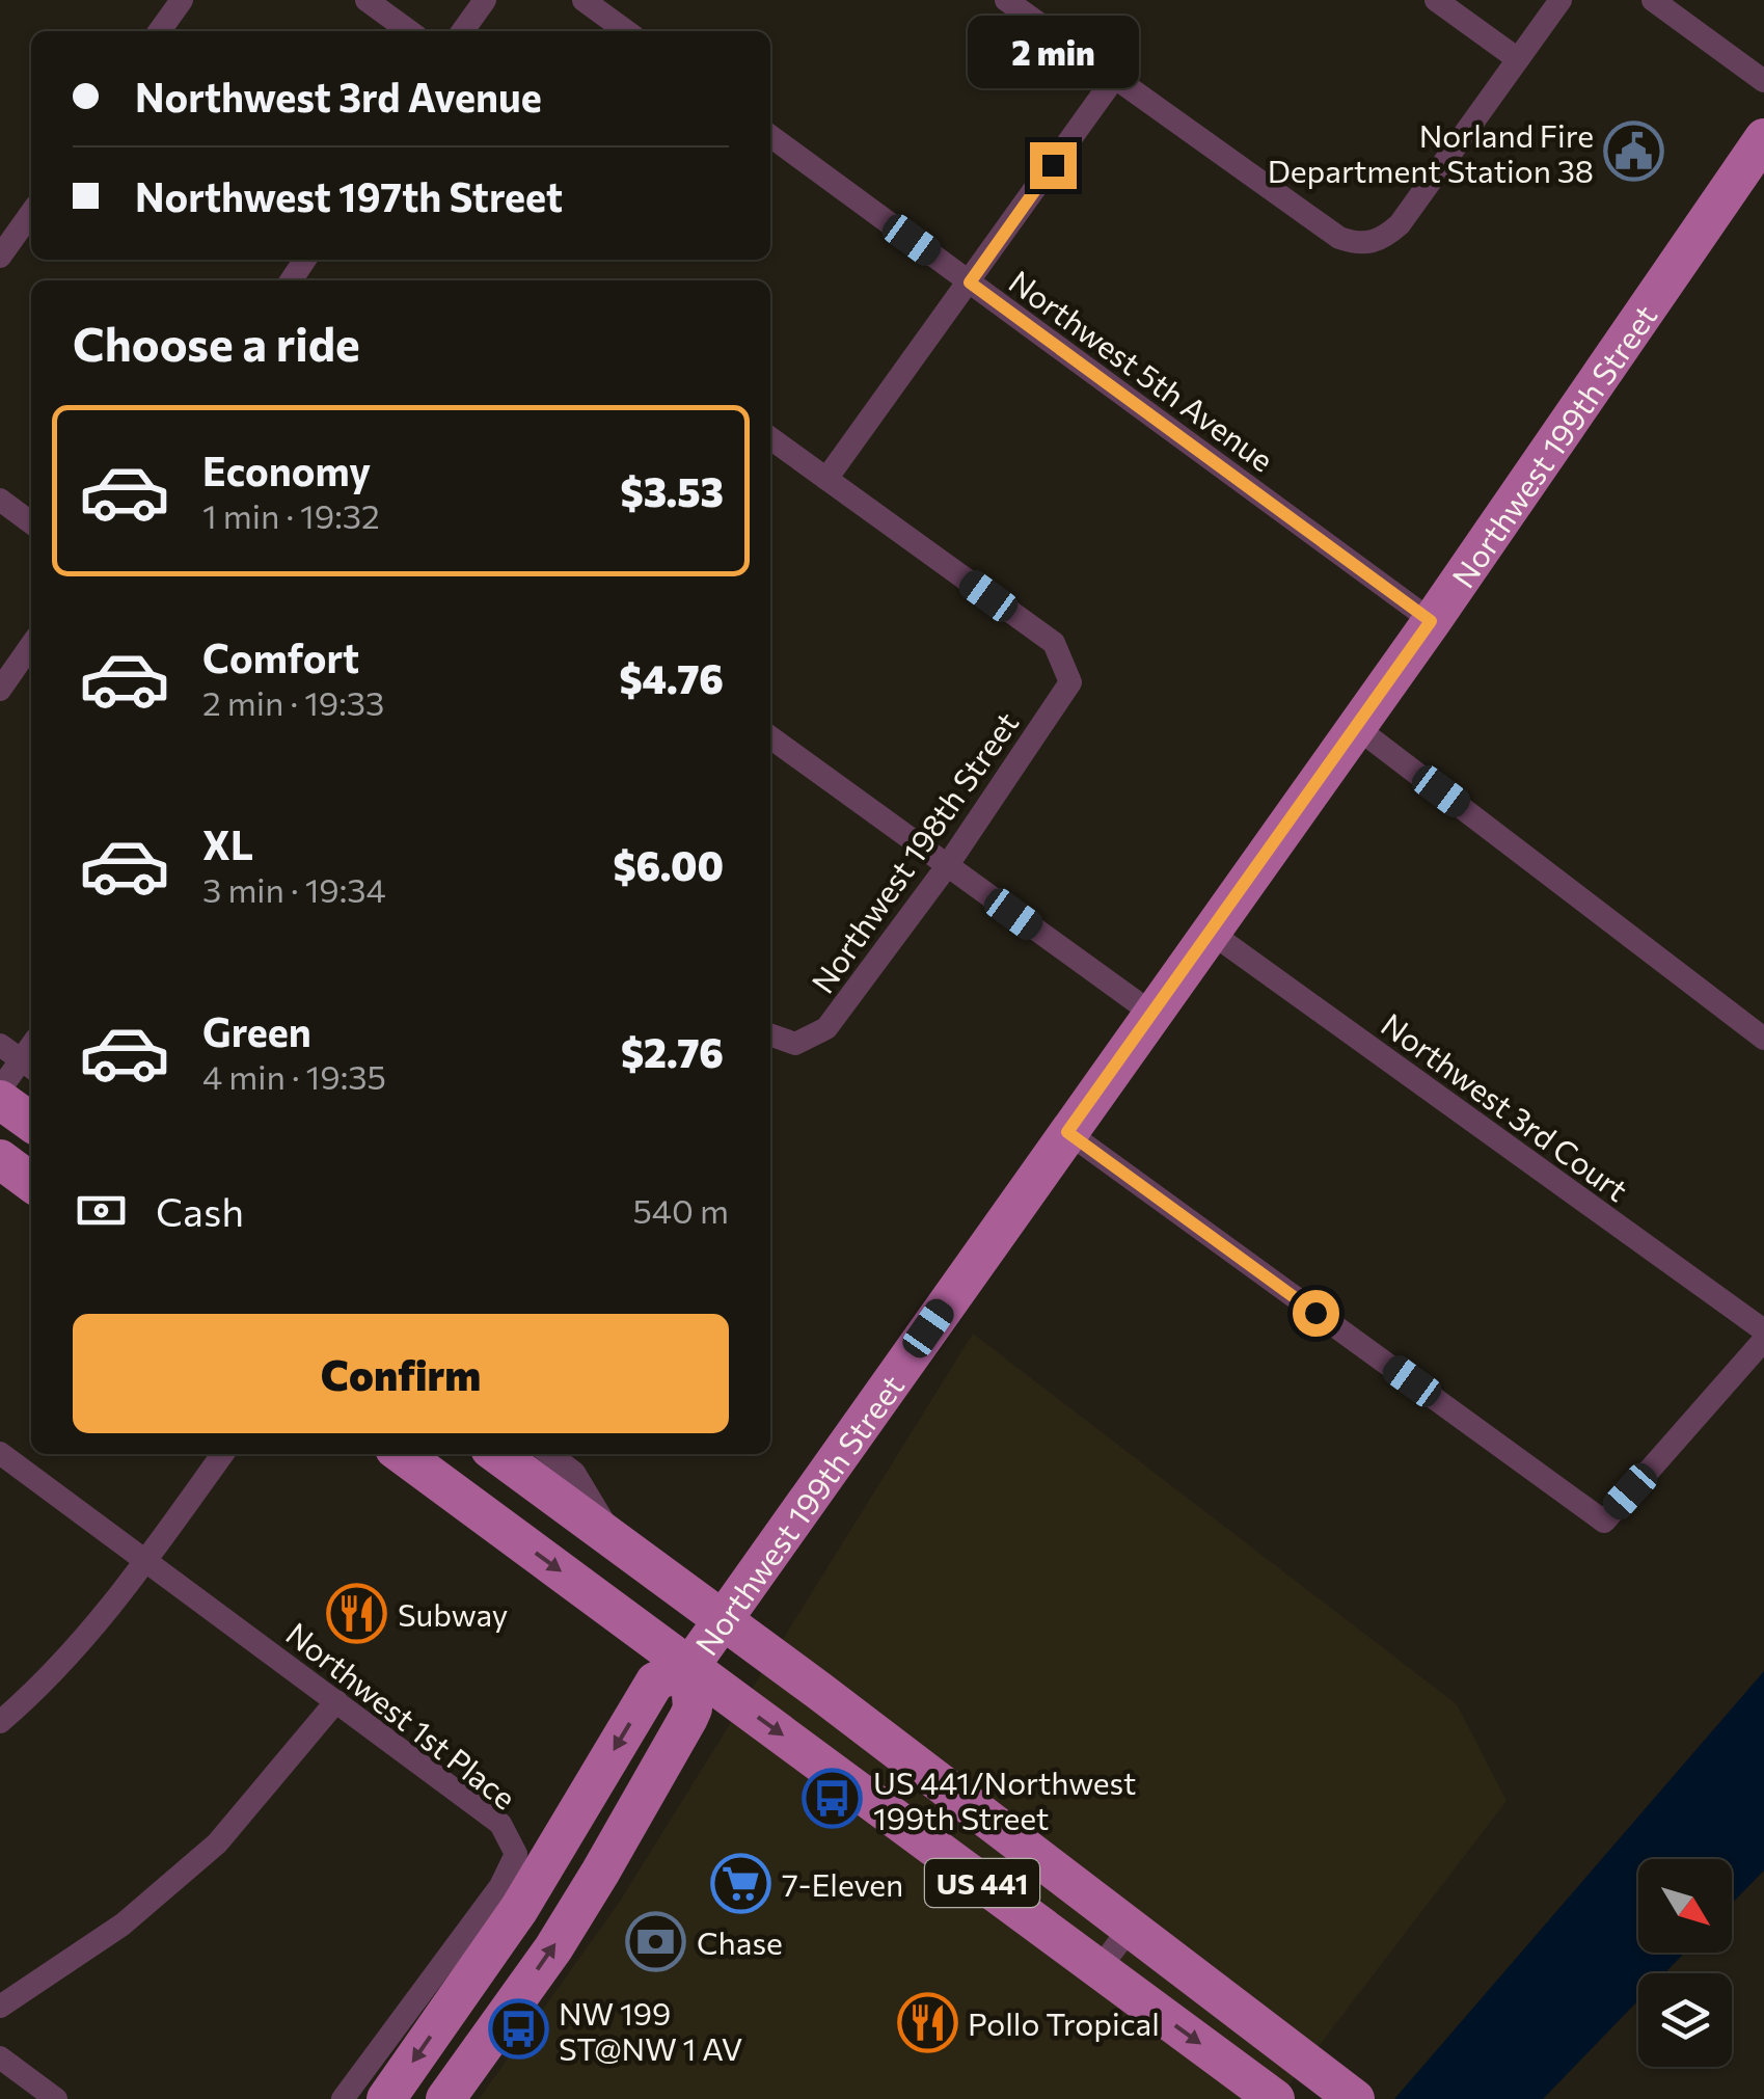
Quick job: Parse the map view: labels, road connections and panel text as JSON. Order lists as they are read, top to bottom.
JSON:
{
  "streets": {
    "main road": ["Northwest 199th Street", "US 441"],
    "street": [
      "Northwest 5th Avenue",
      "Northwest 198th Street",
      "Northwest 3rd Court",
      "Northwest 1st Place"
    ]
  },
  "crossings": [
    ["Northwest 5th Avenue", "Northwest 199th Street"],
    ["Northwest 199th Street", "Northwest 3rd Court"],
    ["Northwest 199th Street", "US 441"]
  ],
  "places": {
    "public building": ["Norland Fire Department Station 38"],
    "restaurant": ["Subway", "Pollo Tropical"],
    "bus stop": ["US 441/Northwest 199th Street", "NW 199 ST@NW 1 AV"],
    "supermarket": ["7-Eleven"],
    "bank": ["Chase"]
  },
  "north": "bottom right",
  "page": {
    "bubble": "2 min",
    "banner": ["Northwest 3rd Avenue", "Northwest 197th Street"],
    "heading": "Choose a ride",
    "list": [
      {
        "name": "Economy",
        "note": "1 min · 19:32",
        "value": "$3.53"
      },
      {
        "name": "Comfort",
        "note": "2 min · 19:33",
        "value": "$4.76"
      },
      {
        "name": "XL",
        "note": "3 min · 19:34",
        "value": "$6.00"
      },
      {
        "name": "Green",
        "note": "4 min · 19:35",
        "value": "$2.76"
      }
    ],
    "pay": ["Cash", "540 m"],
    "buttons": "Confirm"
  }
}
